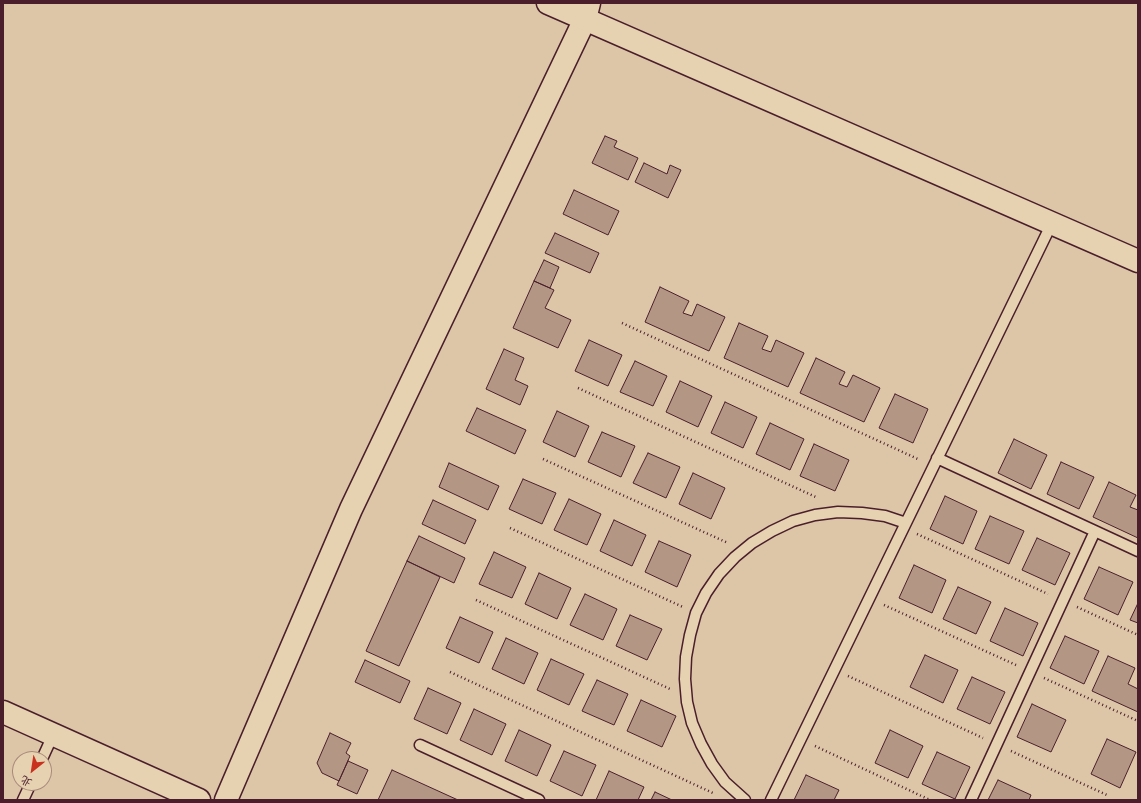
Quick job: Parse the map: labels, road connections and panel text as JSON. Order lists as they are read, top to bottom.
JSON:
{
  "north": "bottom left"
}
